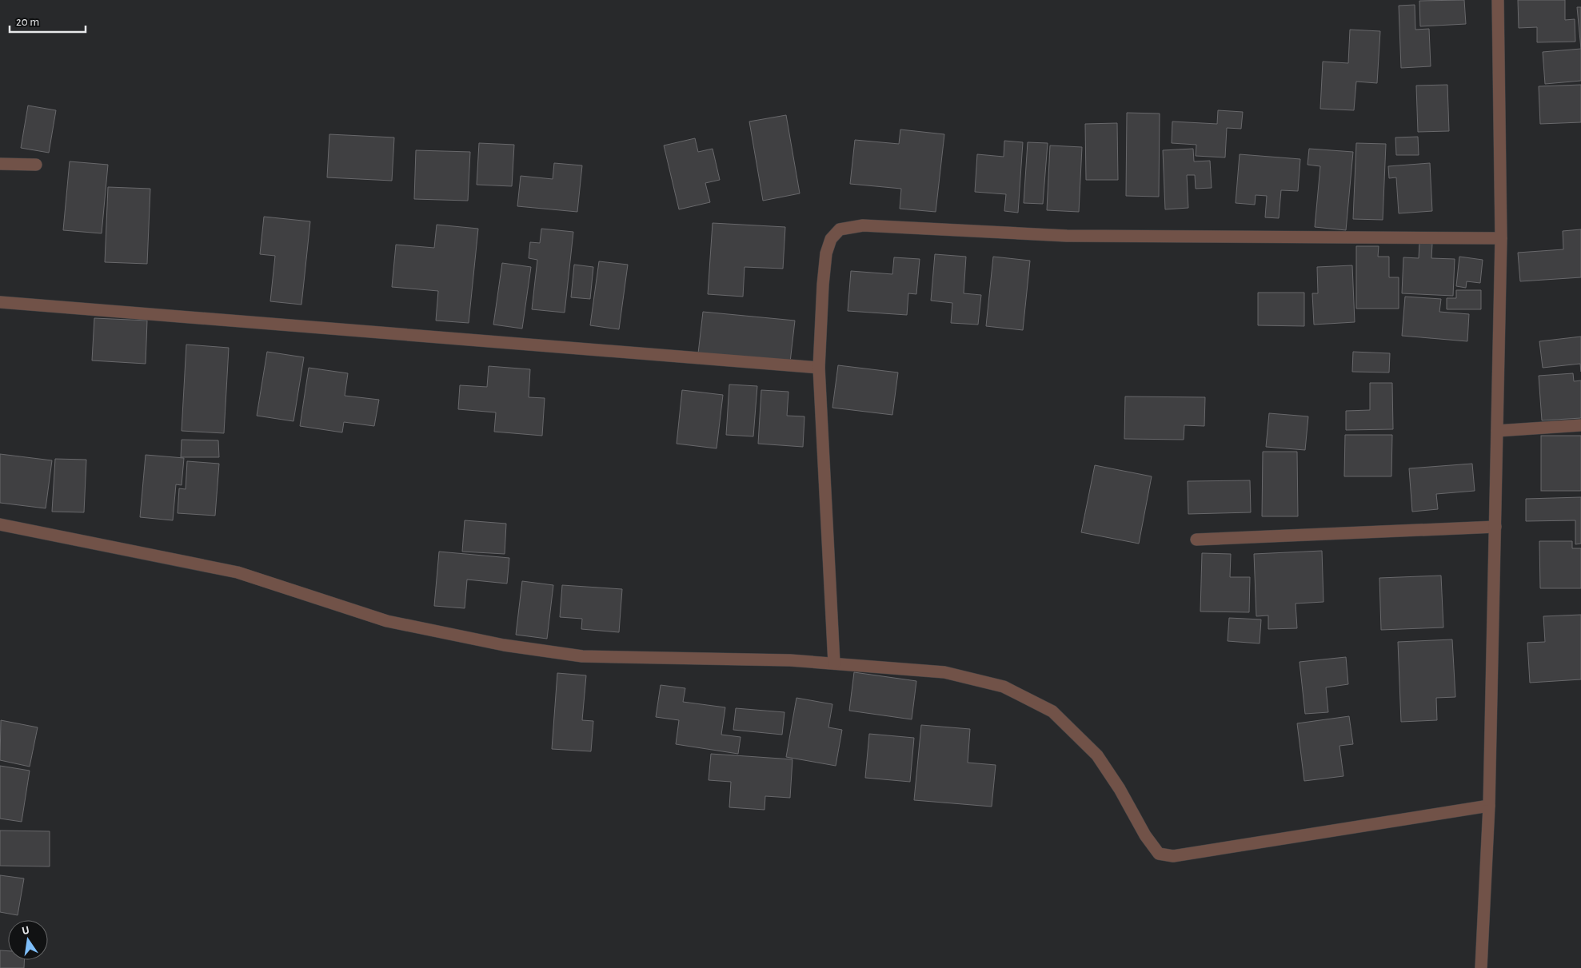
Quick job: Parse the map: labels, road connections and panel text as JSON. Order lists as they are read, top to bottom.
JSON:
{
  "scale_bar": "20 m",
  "north": "top"
}
